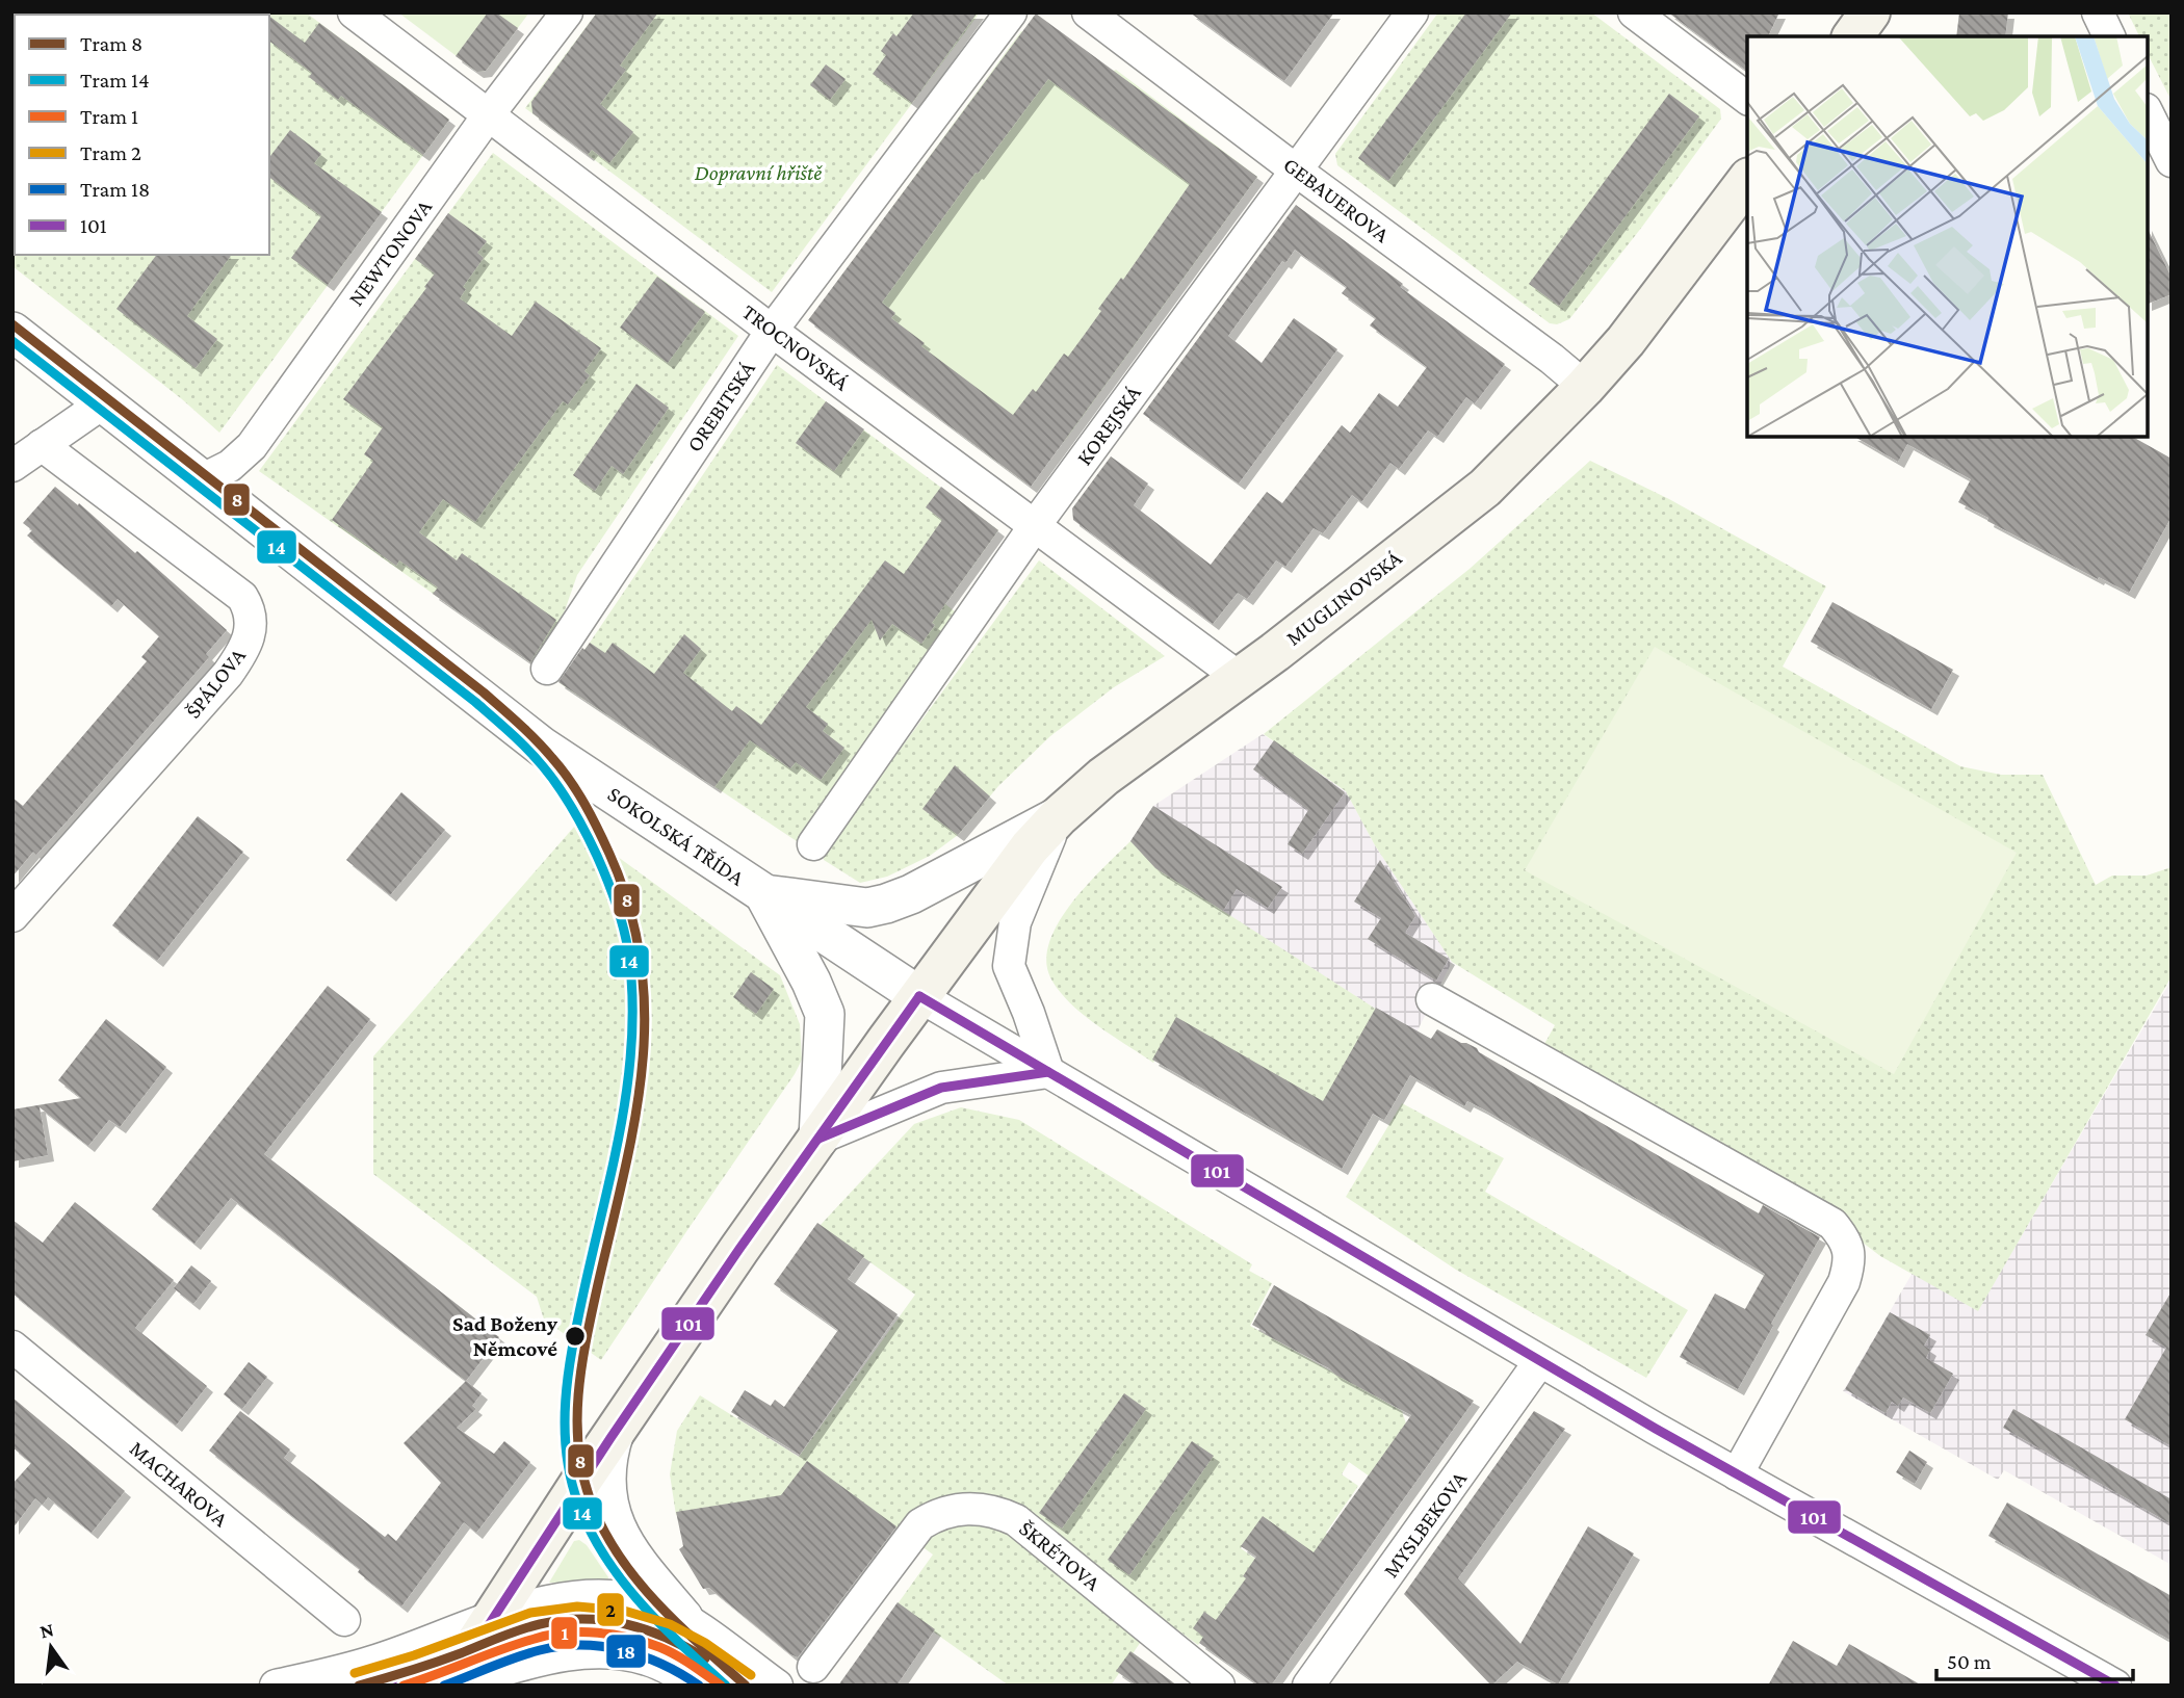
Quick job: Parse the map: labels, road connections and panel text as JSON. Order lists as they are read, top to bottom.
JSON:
{
  "streets": {
    "main road": ["MUGLINOVSKÁ"],
    "street": [
      "GEBAUEROVA",
      "NEWTONOVA",
      "TROCNOVSKÁ",
      "OREBITSKÁ",
      "KOREJSKÁ",
      "ŠPÁLOVA",
      "SOKOLSKÁ TŘÍDA",
      "MACHAROVA",
      "MYSLBEKOVA",
      "ŠKRÉTOVA"
    ]
  },
  "crossings": [
    ["GEBAUEROVA", "KOREJSKÁ"],
    ["GEBAUEROVA", "MUGLINOVSKÁ"],
    ["NEWTONOVA", "TROCNOVSKÁ"],
    ["NEWTONOVA", "SOKOLSKÁ TŘÍDA"],
    ["TROCNOVSKÁ", "OREBITSKÁ"],
    ["TROCNOVSKÁ", "KOREJSKÁ"],
    ["TROCNOVSKÁ", "MUGLINOVSKÁ"],
    ["MUGLINOVSKÁ", "SOKOLSKÁ TŘÍDA"],
    ["SOKOLSKÁ TŘÍDA", "MYSLBEKOVA"]
  ],
  "parks": ["Dopravní hřiště"],
  "places": ["Sad Boženy Němcové"],
  "lines": [
    "tram line 8",
    "tram line 14",
    "transit line 101",
    "tram line 2",
    "tram line 1",
    "tram line 18"
  ],
  "legend": [
    "Tram 8",
    "Tram 14",
    "Tram 1",
    "Tram 2",
    "Tram 18",
    "101"
  ],
  "scale_bar": "50 m",
  "north": "top"
}
